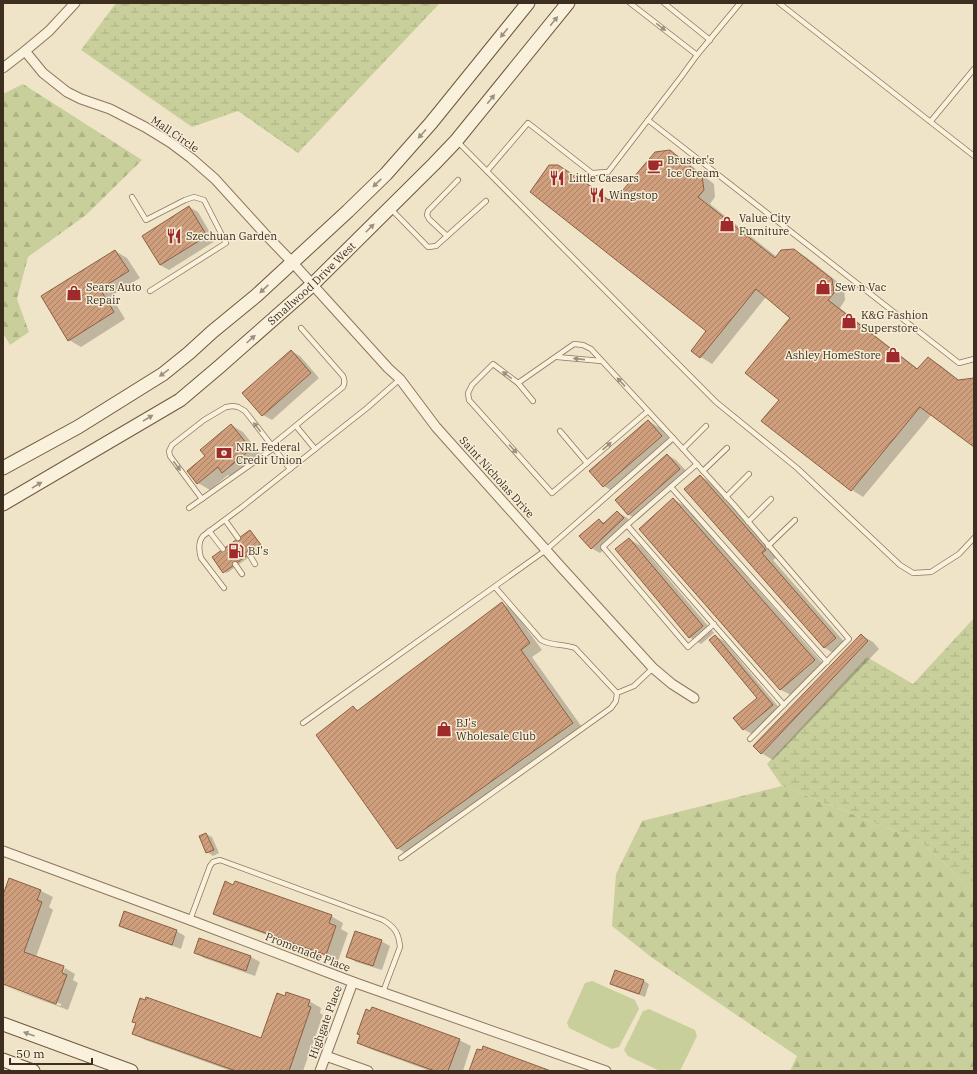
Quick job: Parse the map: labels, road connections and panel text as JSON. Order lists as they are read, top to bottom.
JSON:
{
  "streets": {
    "main road": ["Smallwood Drive West"],
    "street": [
      "Mall Circle",
      "Saint Nicholas Drive",
      "Promenade Place",
      "Highgate Place"
    ]
  },
  "crossings": [
    ["Mall Circle", "Saint Nicholas Drive"],
    ["Smallwood Drive West", "Saint Nicholas Drive"],
    ["Promenade Place", "Highgate Place"]
  ],
  "places": {
    "cafe": ["Bruster's Ice Cream"],
    "restaurant": ["Little Caesars", "Wingstop", "Szechuan Garden"],
    "shop": [
      "Value City Furniture",
      "Sew n Vac",
      "Sears Auto Repair",
      "K&G Fashion Superstore",
      "Ashley HomeStore",
      "BJ's Wholesale Club"
    ],
    "bank": ["NRL Federal Credit Union"],
    "fuel station": ["BJ's"]
  },
  "scale_bar": "50 m"
}
